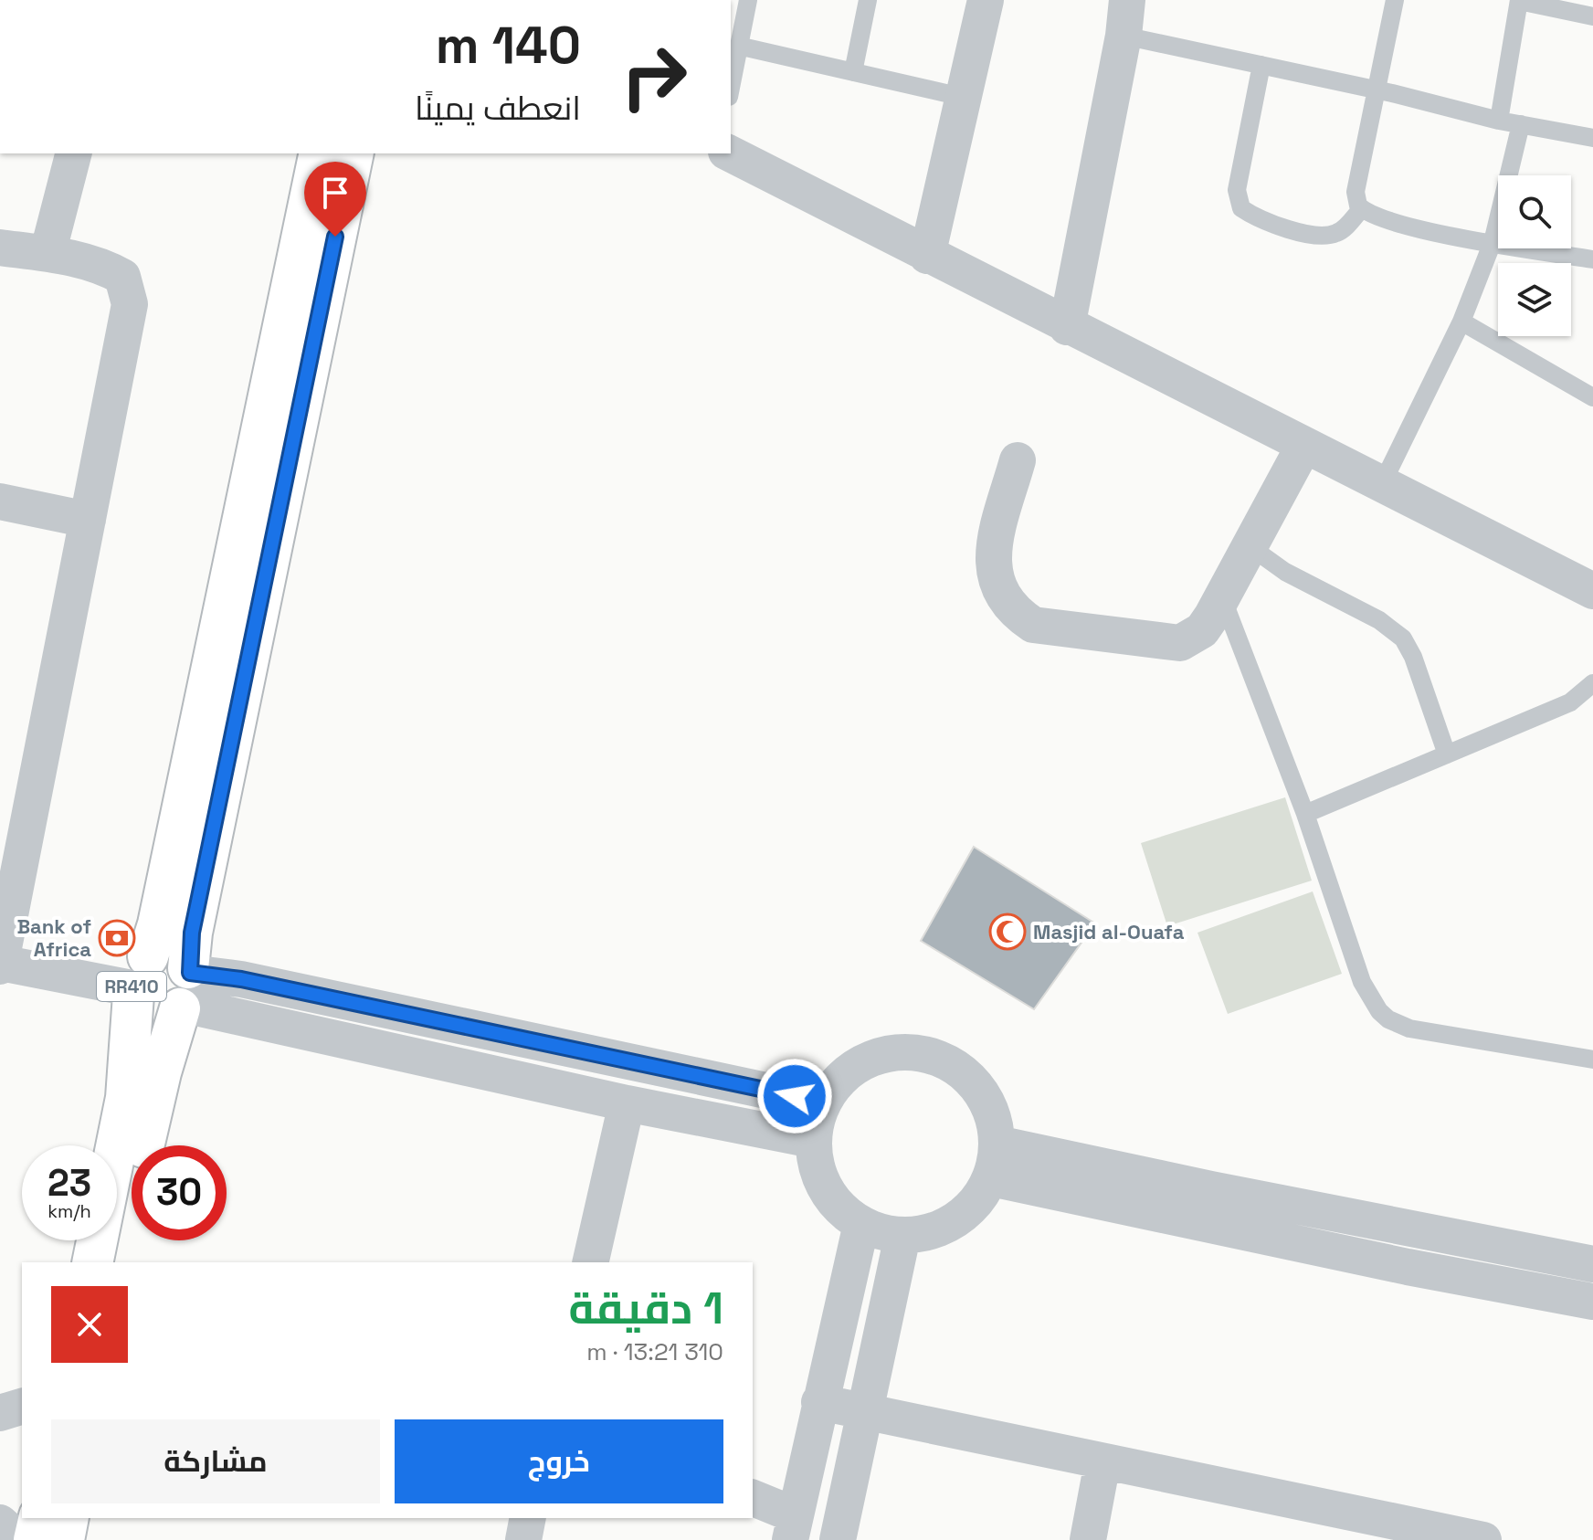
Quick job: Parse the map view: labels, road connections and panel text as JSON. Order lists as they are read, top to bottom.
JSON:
{
  "streets": {
    "highway": ["RR410"]
  },
  "places": {
    "mosque": ["Masjid al-Ouafa"],
    "bank": ["Bank of Africa"]
  },
  "page": {
    "turn": ["140 m", "انعطف يمينًا"],
    "speed": "23 km/h",
    "limit": "30",
    "heading": ["1 دقيقة", "310 m · 13:21"],
    "buttons": ["خروج", "مشاركة"]
  }
}
